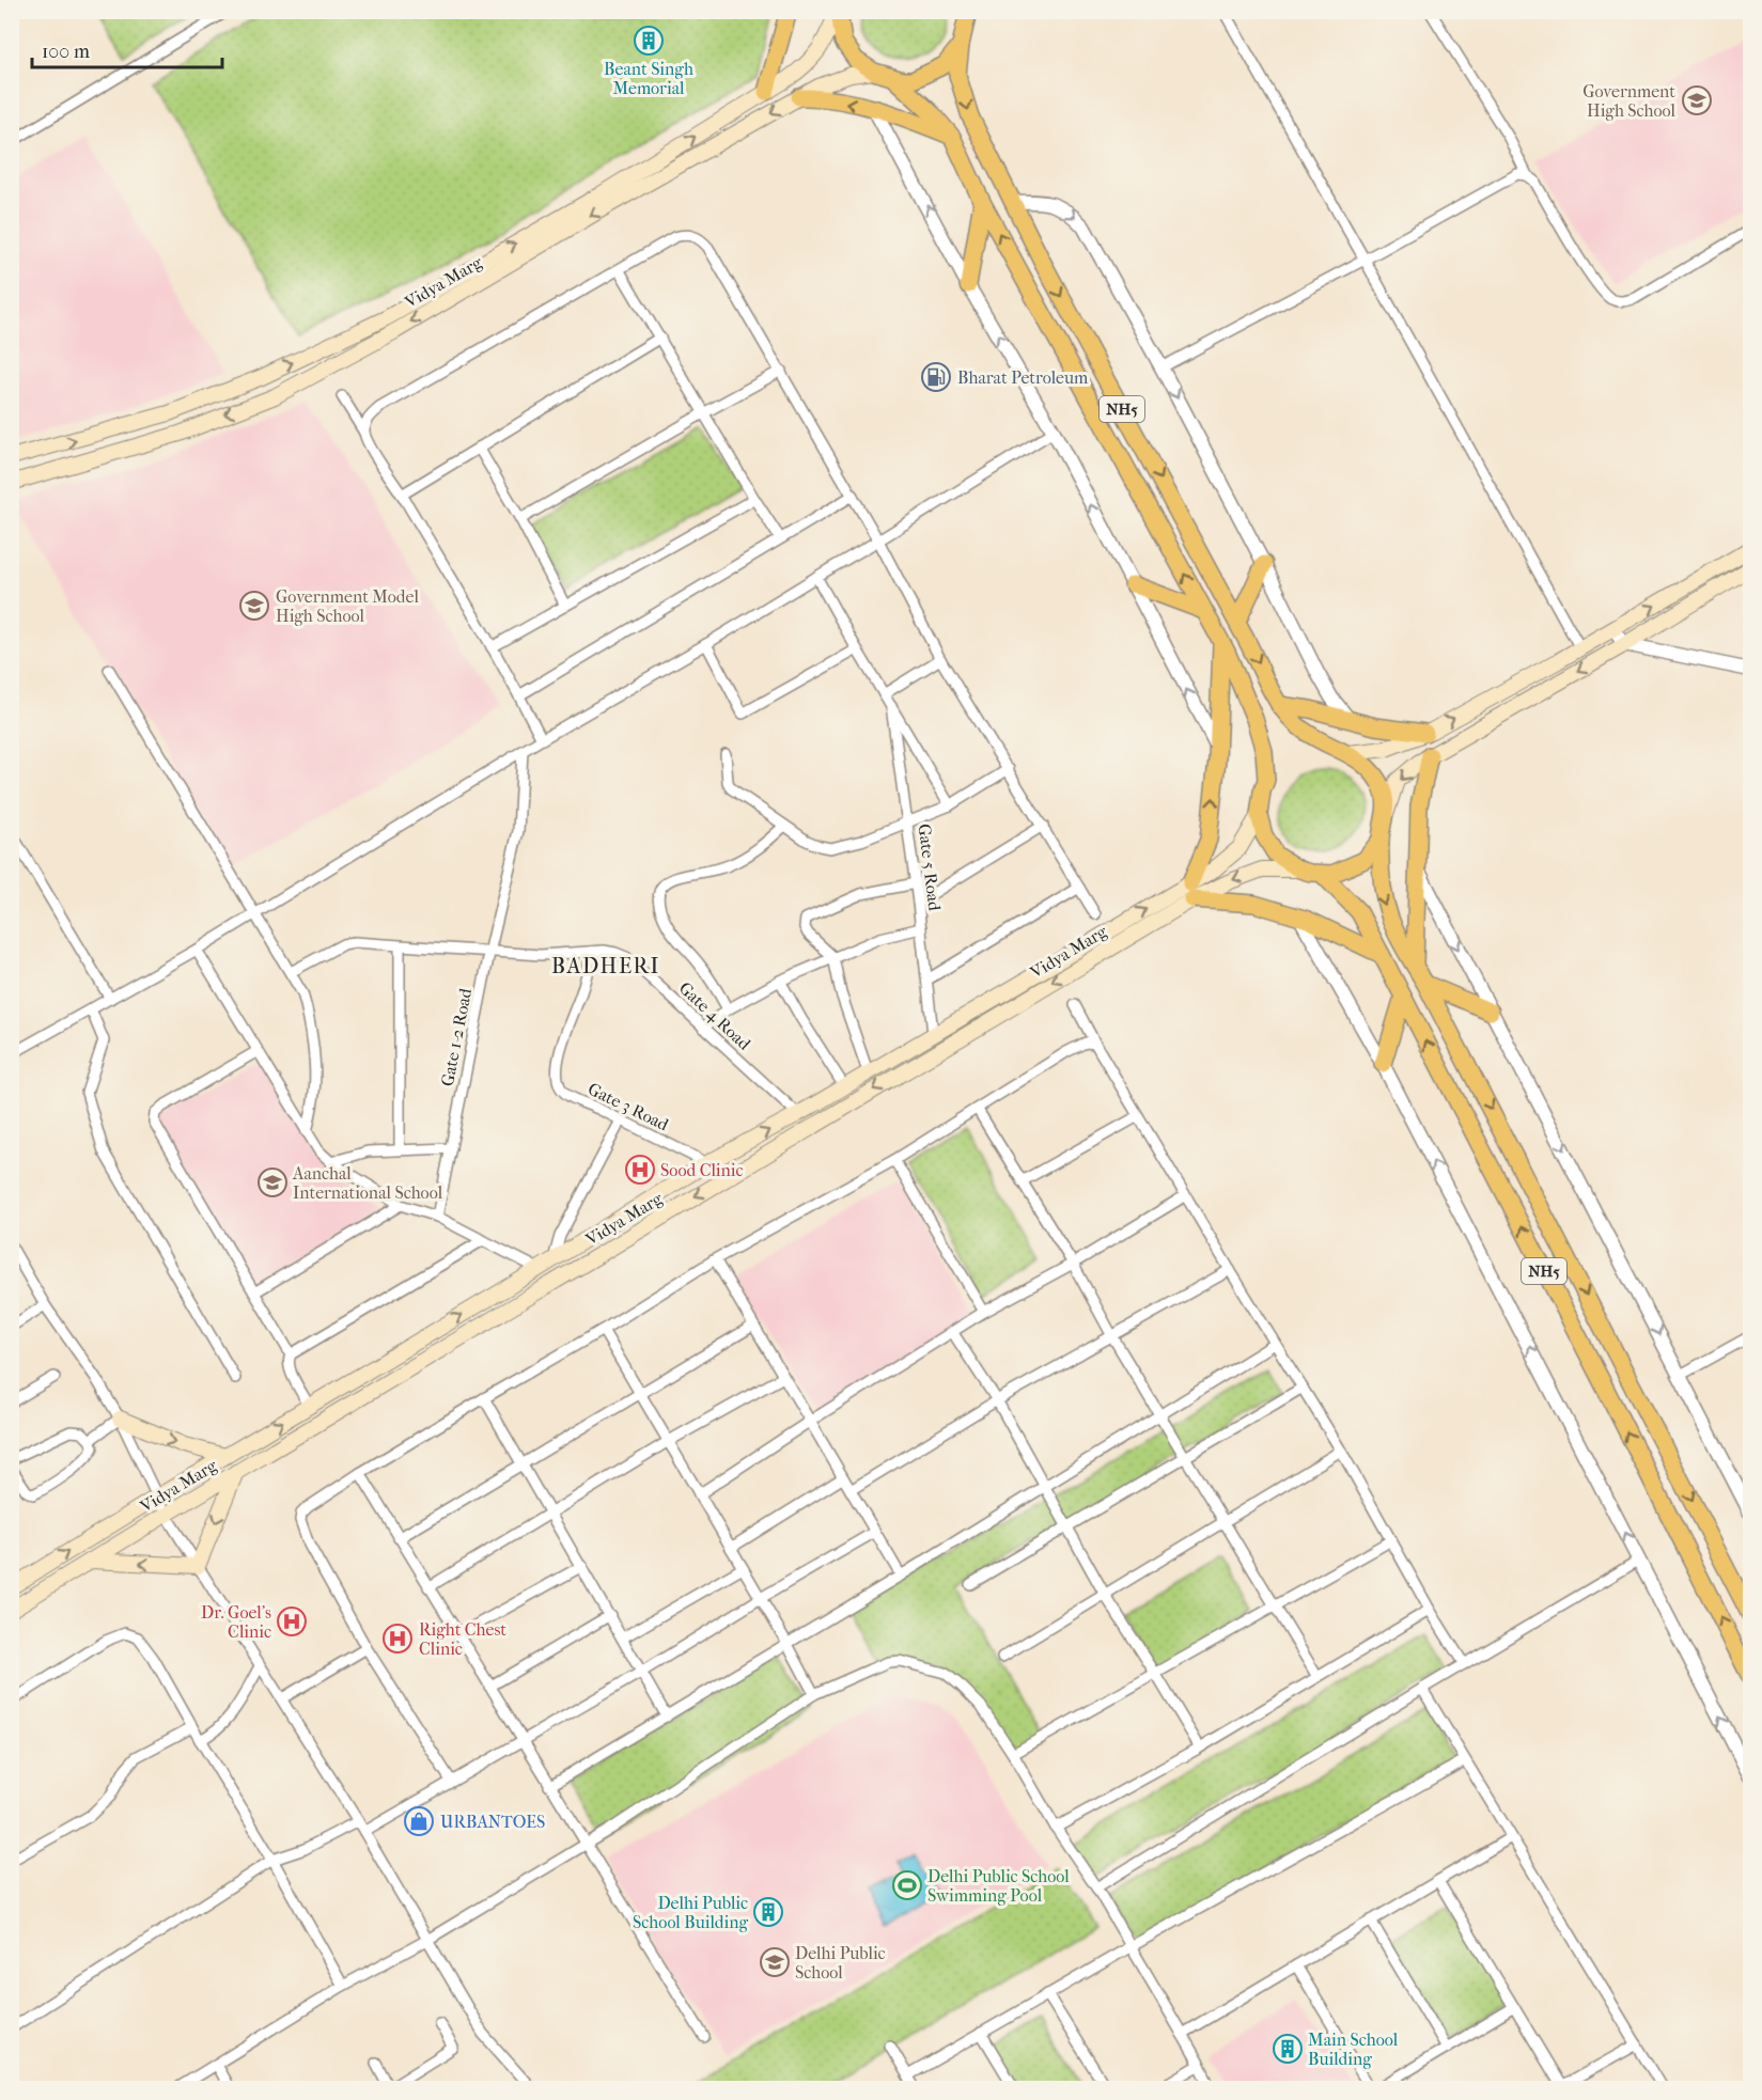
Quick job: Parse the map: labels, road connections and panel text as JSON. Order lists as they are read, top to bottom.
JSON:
{
  "streets": {
    "highway": ["NH5"],
    "main road": ["Vidya Marg"],
    "street": [
      "Gate 5 Road",
      "Gate 4 Road",
      "Gate 1-2 Road",
      "Gate 3 Road"
    ]
  },
  "crossings": [
    ["Vidya Marg", "NH5"],
    ["Vidya Marg", "Gate 5 Road"],
    ["Vidya Marg", "Gate 4 Road"],
    ["Vidya Marg", "Gate 3 Road"],
    ["Gate 4 Road", "Gate 1-2 Road"],
    ["Gate 4 Road", "Gate 3 Road"]
  ],
  "districts": ["BADHERI"],
  "places": {
    "building": ["Beant Singh Memorial", "Delhi Public School Building", "Main School Building"],
    "school or university": [
      "Government High School",
      "Government Model High School",
      "Aanchal International School",
      "Delhi Public School"
    ],
    "fuel station": ["Bharat Petroleum"],
    "hospital": ["Sood Clinic", "Dr. Goel's Clinic", "Right Chest Clinic"],
    "shop": ["URBANTOES"],
    "sports": ["Delhi Public School Swimming Pool"]
  },
  "scale_bar": "100 m"
}
